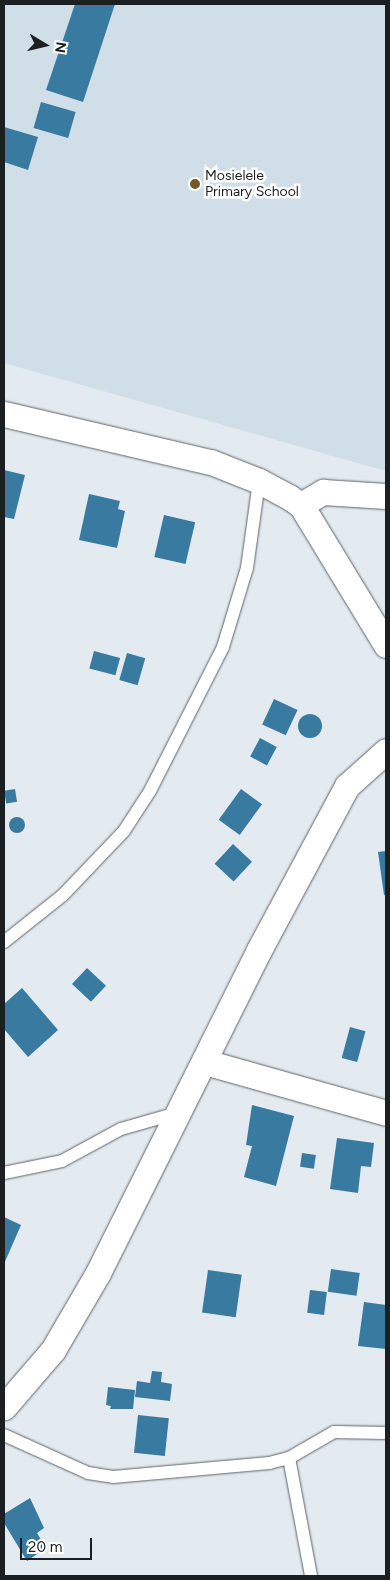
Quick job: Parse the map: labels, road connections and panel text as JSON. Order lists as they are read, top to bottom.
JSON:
{
  "places": ["Mosielele Primary School"],
  "scale_bar": "20 m",
  "north": "right"
}
